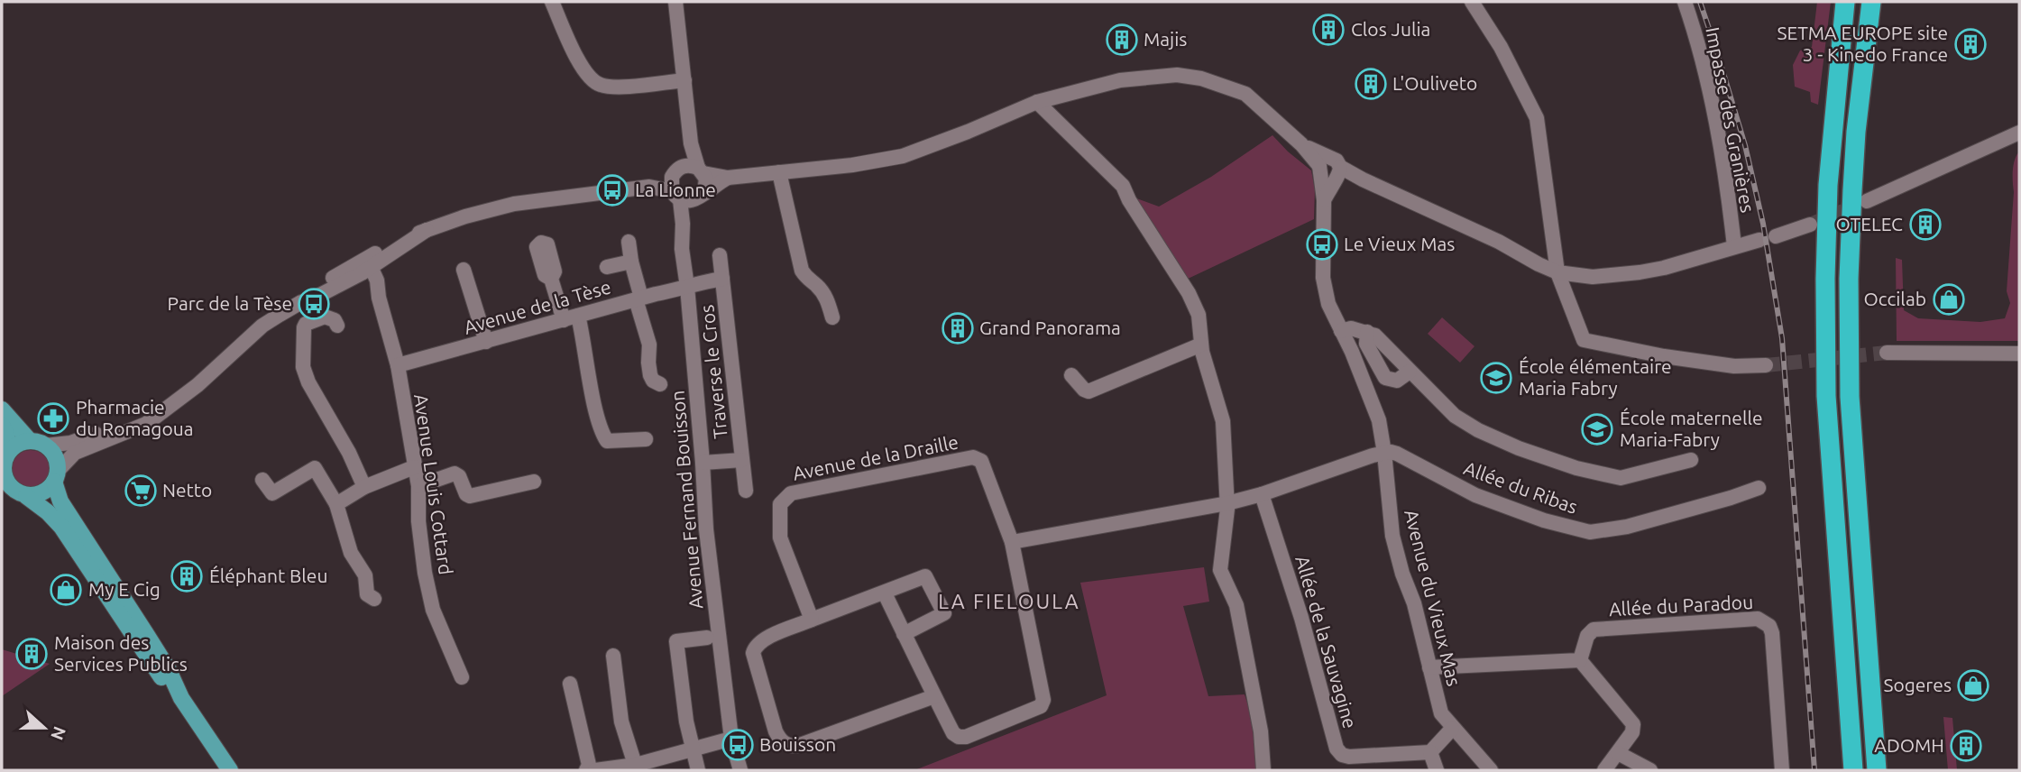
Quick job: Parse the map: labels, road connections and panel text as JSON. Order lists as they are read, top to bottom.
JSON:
{
  "streets": {
    "street": [
      "Impasse des Granières",
      "Avenue de la Tèse",
      "Traverse le Cros",
      "Avenue de la Draille",
      "Avenue Louis Cottard",
      "Allée du Ribas",
      "Avenue Fernand Bouisson",
      "Avenue du Vieux Mas",
      "Allée du Paradou",
      "Allée de la Sauvagine"
    ]
  },
  "crossings": [
    ["Avenue de la Tèse", "Traverse le Cros"],
    ["Avenue de la Tèse", "Avenue Louis Cottard"],
    ["Avenue de la Tèse", "Avenue Fernand Bouisson"],
    ["Traverse le Cros", "Avenue Fernand Bouisson"],
    ["Allée du Ribas", "Avenue du Vieux Mas"]
  ],
  "districts": ["LA FIELOULA"],
  "places": {
    "building": [
      "Clos Julia",
      "Majis",
      "SETMA EUROPE site 3 - Kinedo France",
      "L'Ouliveto",
      "OTELEC",
      "Grand Panorama",
      "Éléphant Bleu",
      "Maison des Services Publics",
      "ADOMH"
    ],
    "bus stop": [
      "La Lionne",
      "Le Vieux Mas",
      "Parc de la Tèse",
      "Bouisson"
    ],
    "shop": ["Occilab", "My E Cig", "Sogeres"],
    "school or university": ["École élémentaire Maria Fabry", "École maternelle Maria-Fabry"],
    "pharmacy": ["Pharmacie du Romagoua"],
    "supermarket": ["Netto"]
  },
  "north": "right"
}
